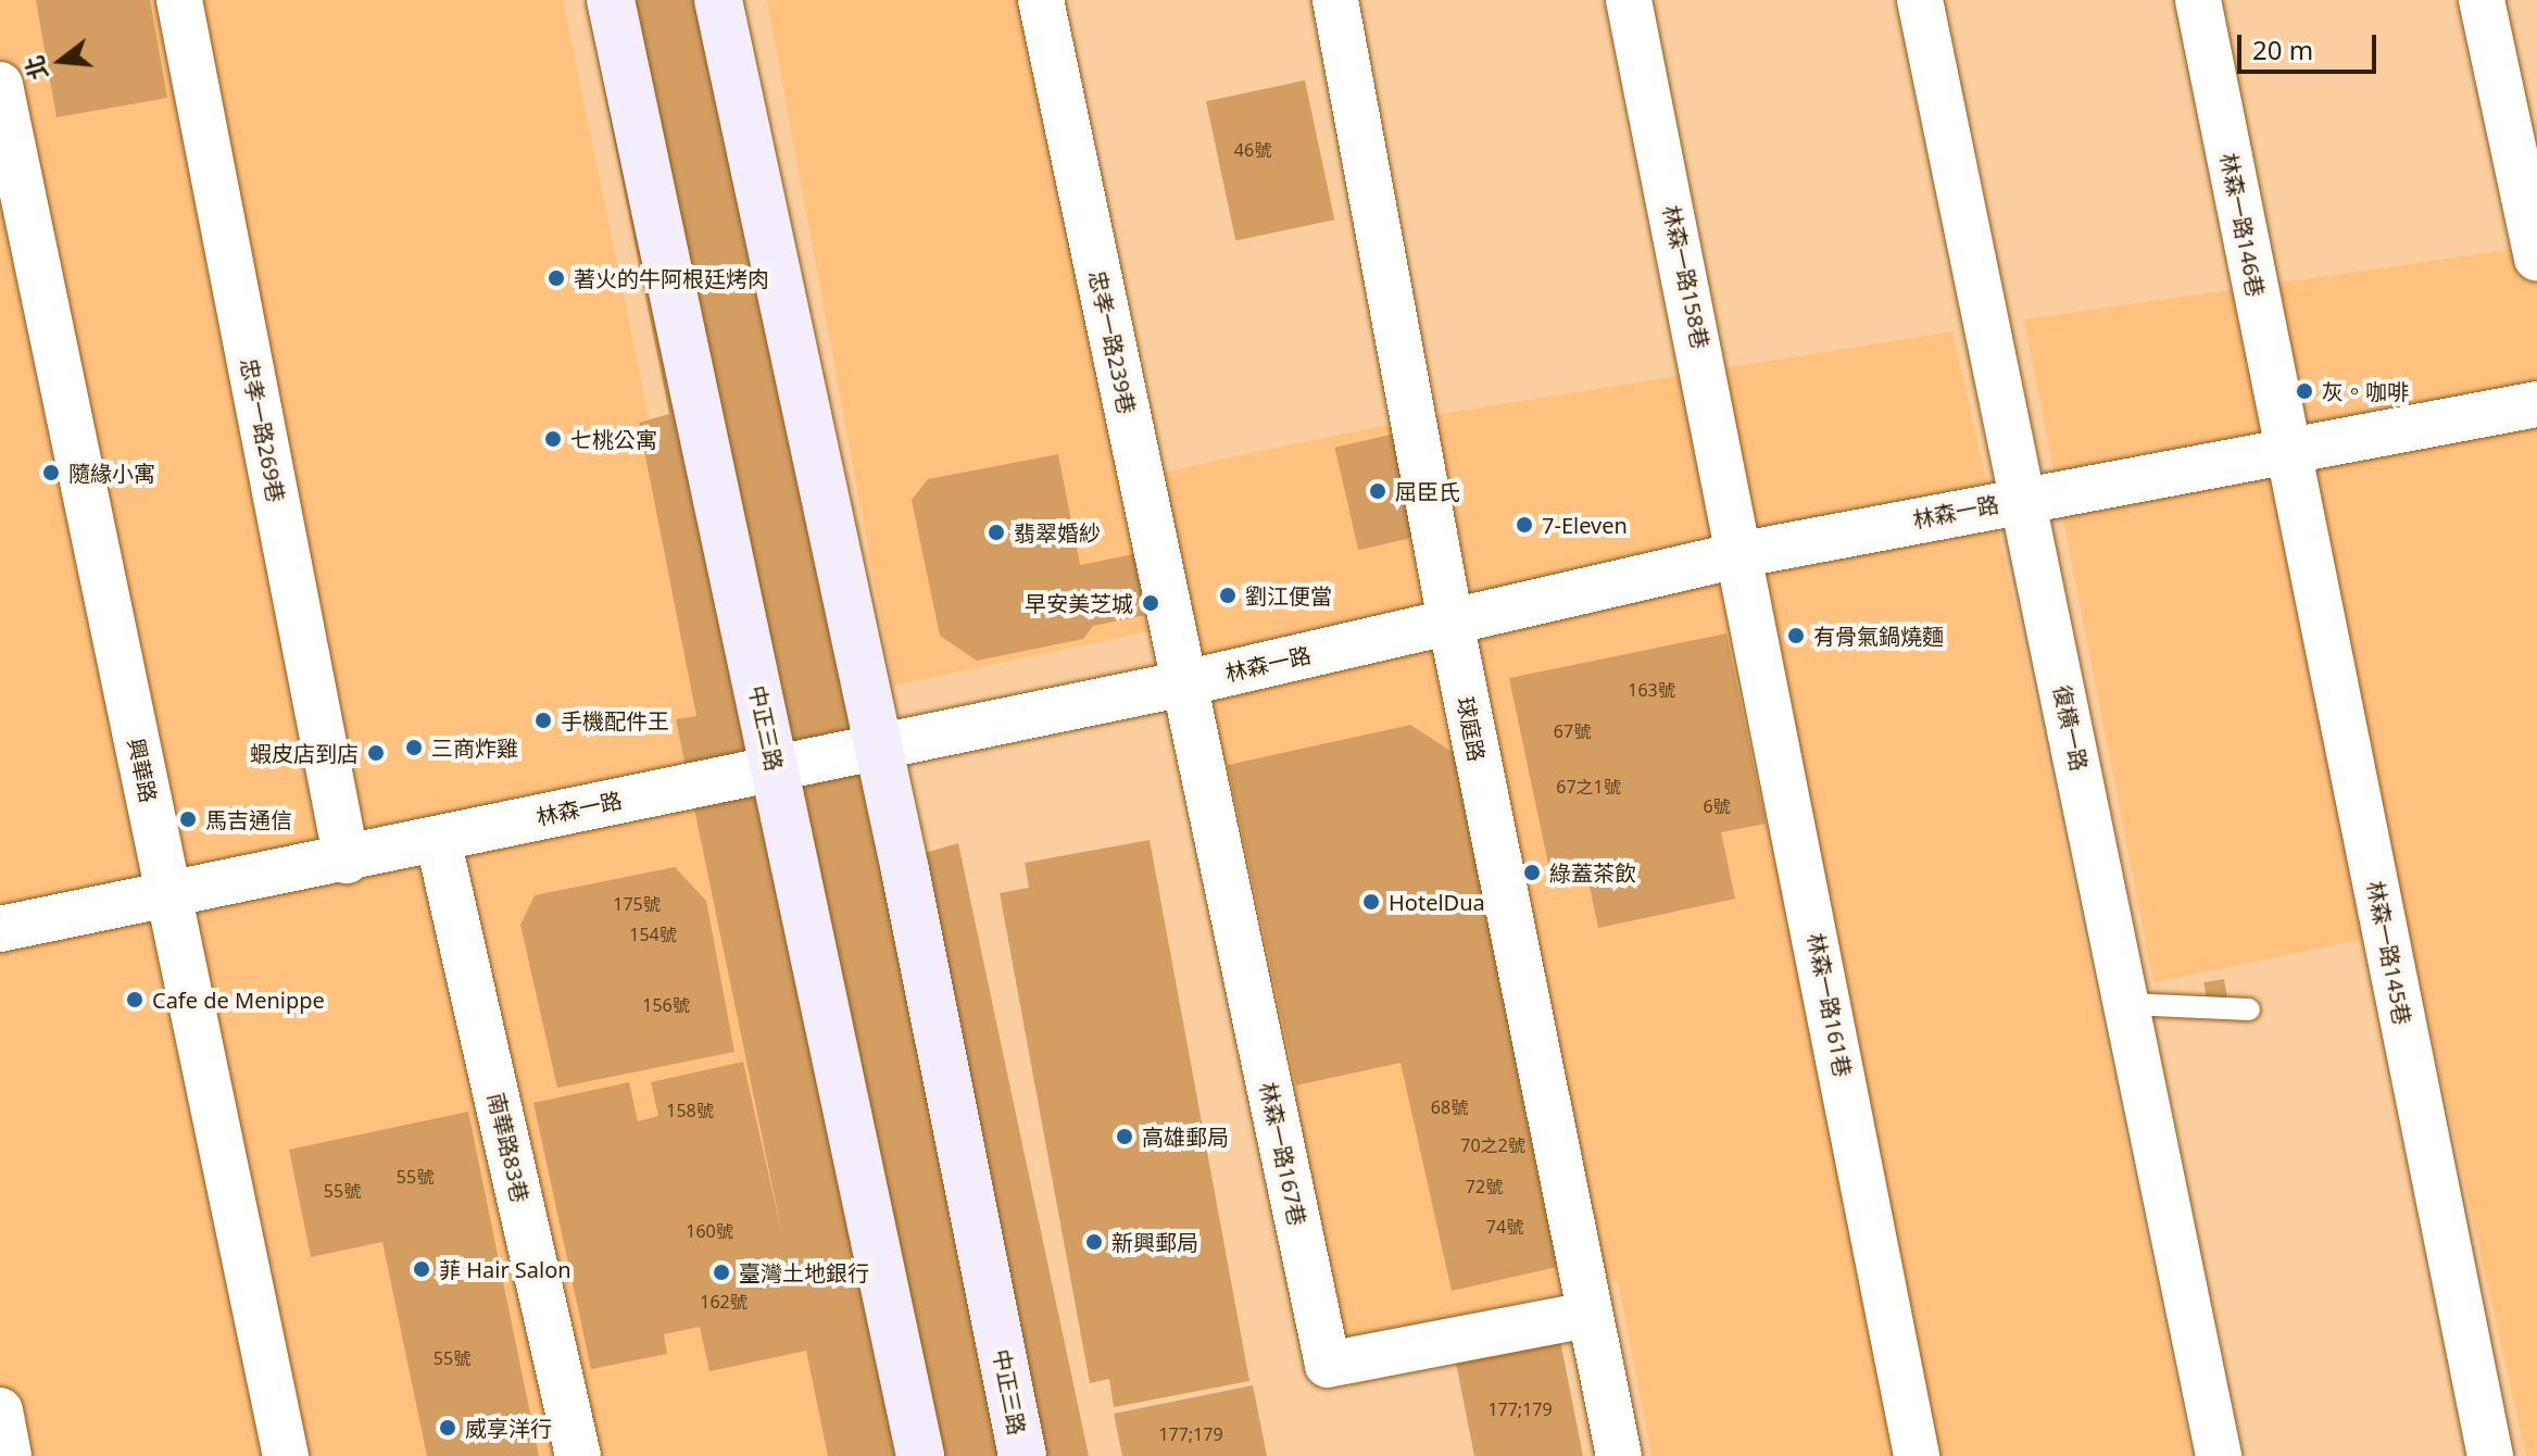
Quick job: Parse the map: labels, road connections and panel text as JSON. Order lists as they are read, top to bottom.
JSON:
{
  "streets": {
    "street": [
      "林森一路146巷",
      "林森一路158巷",
      "忠孝一路239巷",
      "忠孝一路269巷",
      "林森一路",
      "中正三路",
      "復橫一路",
      "球庭路",
      "興華路",
      "林森一路145巷",
      "林森一路161巷",
      "南華路83巷",
      "林森一路167巷"
    ]
  },
  "crossings": [
    ["林森一路146巷", "林森一路"],
    ["林森一路146巷", "林森一路145巷"],
    ["林森一路158巷", "林森一路"],
    ["林森一路158巷", "林森一路161巷"],
    ["忠孝一路239巷", "林森一路"],
    ["忠孝一路239巷", "林森一路167巷"],
    ["忠孝一路269巷", "林森一路"],
    ["林森一路", "中正三路"],
    ["林森一路", "復橫一路"],
    ["林森一路", "球庭路"],
    ["林森一路", "興華路"],
    ["林森一路", "林森一路145巷"],
    ["林森一路", "林森一路161巷"],
    ["林森一路", "南華路83巷"],
    ["林森一路", "林森一路167巷"],
    ["球庭路", "林森一路167巷"]
  ],
  "places": [
    "著火的牛阿根廷烤肉",
    "灰。咖啡",
    "七桃公寓",
    "隨緣小寓",
    "屈臣氏",
    "7-Eleven",
    "翡翠婚紗",
    "劉江便當",
    "早安美芝城",
    "有骨氣鍋燒麵",
    "手機配件王",
    "三商炸雞",
    "蝦皮店到店",
    "馬吉通信",
    "綠蓋茶飲",
    "HotelDua",
    "Cafe de Menippe",
    "高雄郵局",
    "新興郵局",
    "菲 Hair Salon",
    "臺灣土地銀行",
    "威享洋行"
  ],
  "house_numbers": [
    "46號",
    "163號",
    "67號",
    "67之1號",
    "6號",
    "175號",
    "154號",
    "156號",
    "68號",
    "158號",
    "70之2號",
    "55號",
    "72號",
    "55號",
    "74號",
    "160號",
    "162號",
    "55號",
    "177;179",
    "177;179"
  ],
  "scale_bar": "20 m",
  "north": "left"
}
